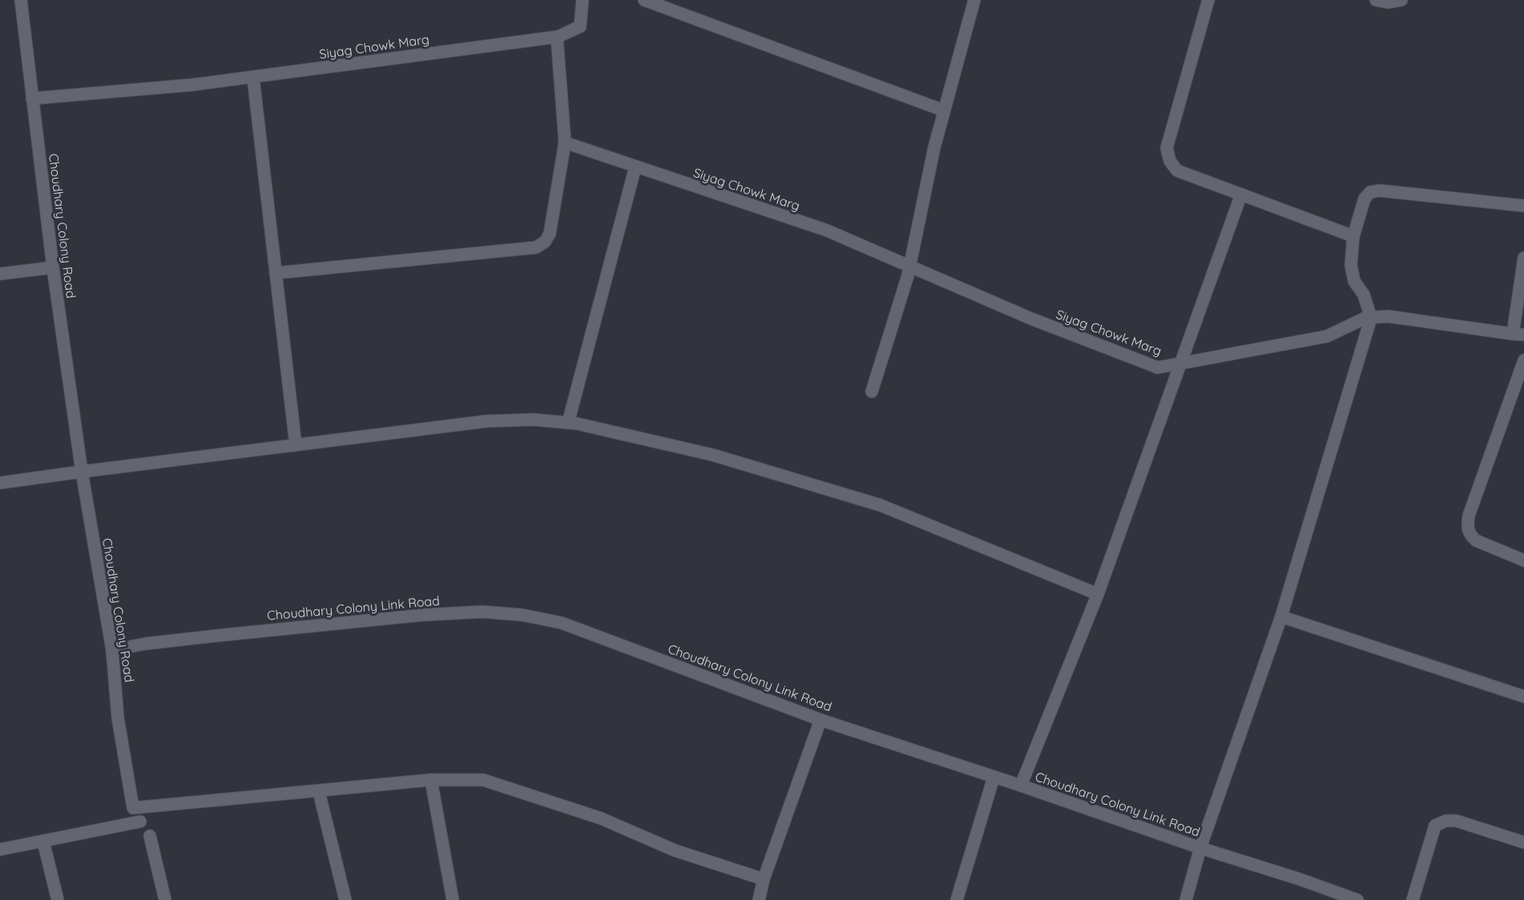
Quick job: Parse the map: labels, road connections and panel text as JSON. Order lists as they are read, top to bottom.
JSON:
{
  "streets": {
    "street": ["Siyag Chowk Marg", "Choudhary Colony Road", "Choudhary Colony Link Road"]
  },
  "crossings": [
    ["Siyag Chowk Marg", "Choudhary Colony Road"],
    ["Choudhary Colony Road", "Choudhary Colony Link Road"]
  ]
}
